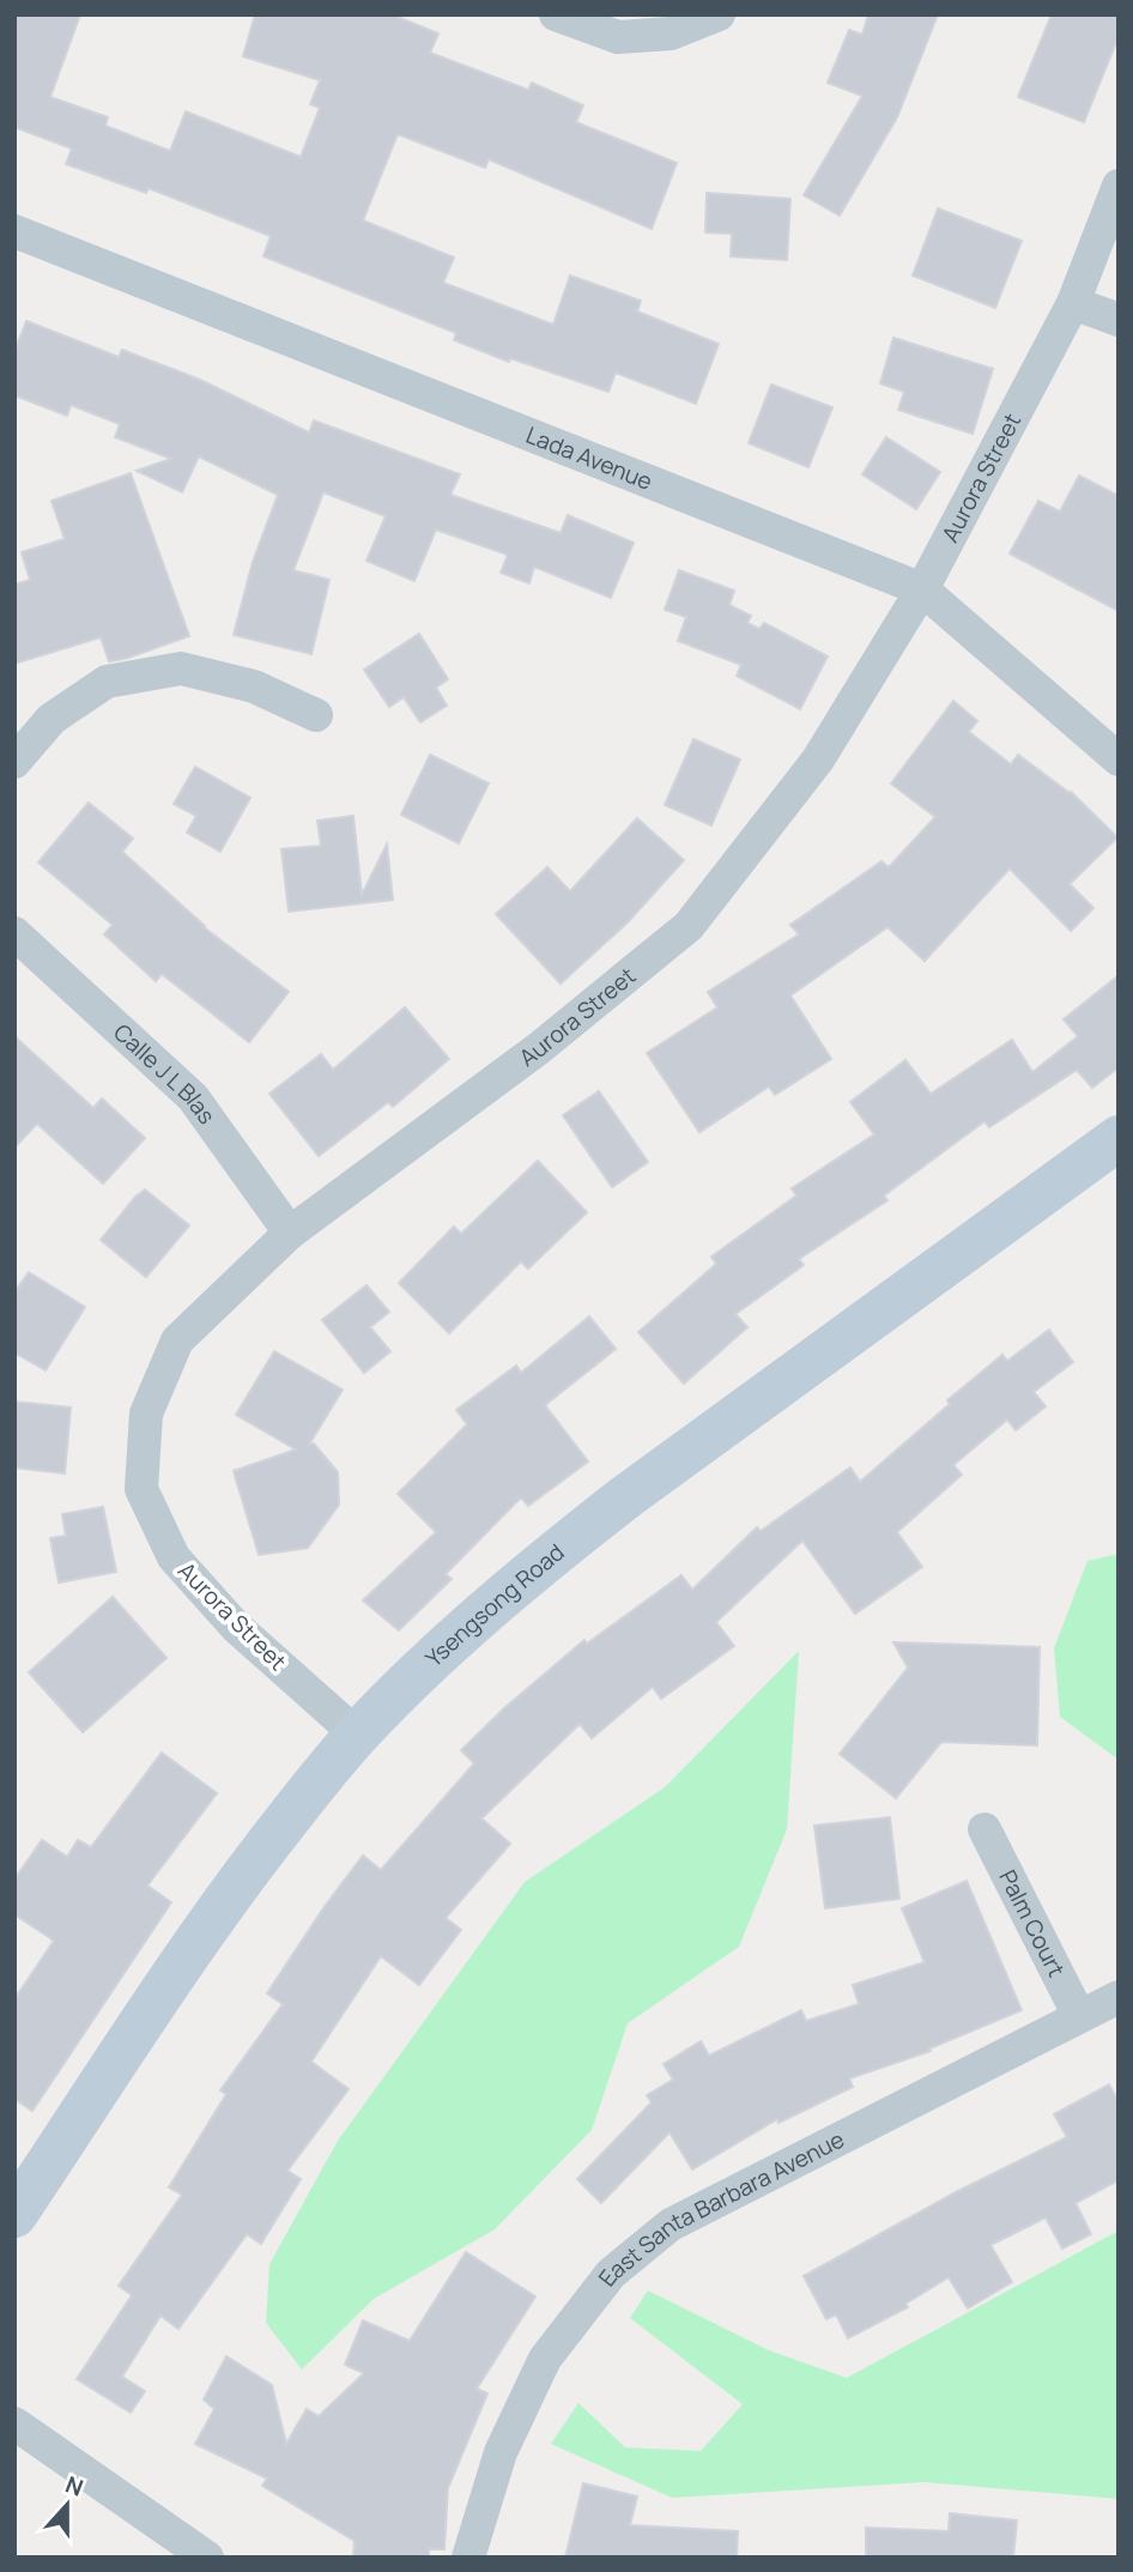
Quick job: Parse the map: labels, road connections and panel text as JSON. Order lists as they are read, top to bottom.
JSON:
{
  "streets": {
    "main road": ["Ysengsong Road"],
    "street": [
      "Lada Avenue",
      "Aurora Street",
      "Calle J L Blas",
      "Palm Court",
      "East Santa Barbara Avenue"
    ]
  },
  "crossings": [
    ["Lada Avenue", "Aurora Street"],
    ["Aurora Street", "Calle J L Blas"],
    ["Aurora Street", "Ysengsong Road"],
    ["Palm Court", "East Santa Barbara Avenue"]
  ],
  "north": "top"
}
